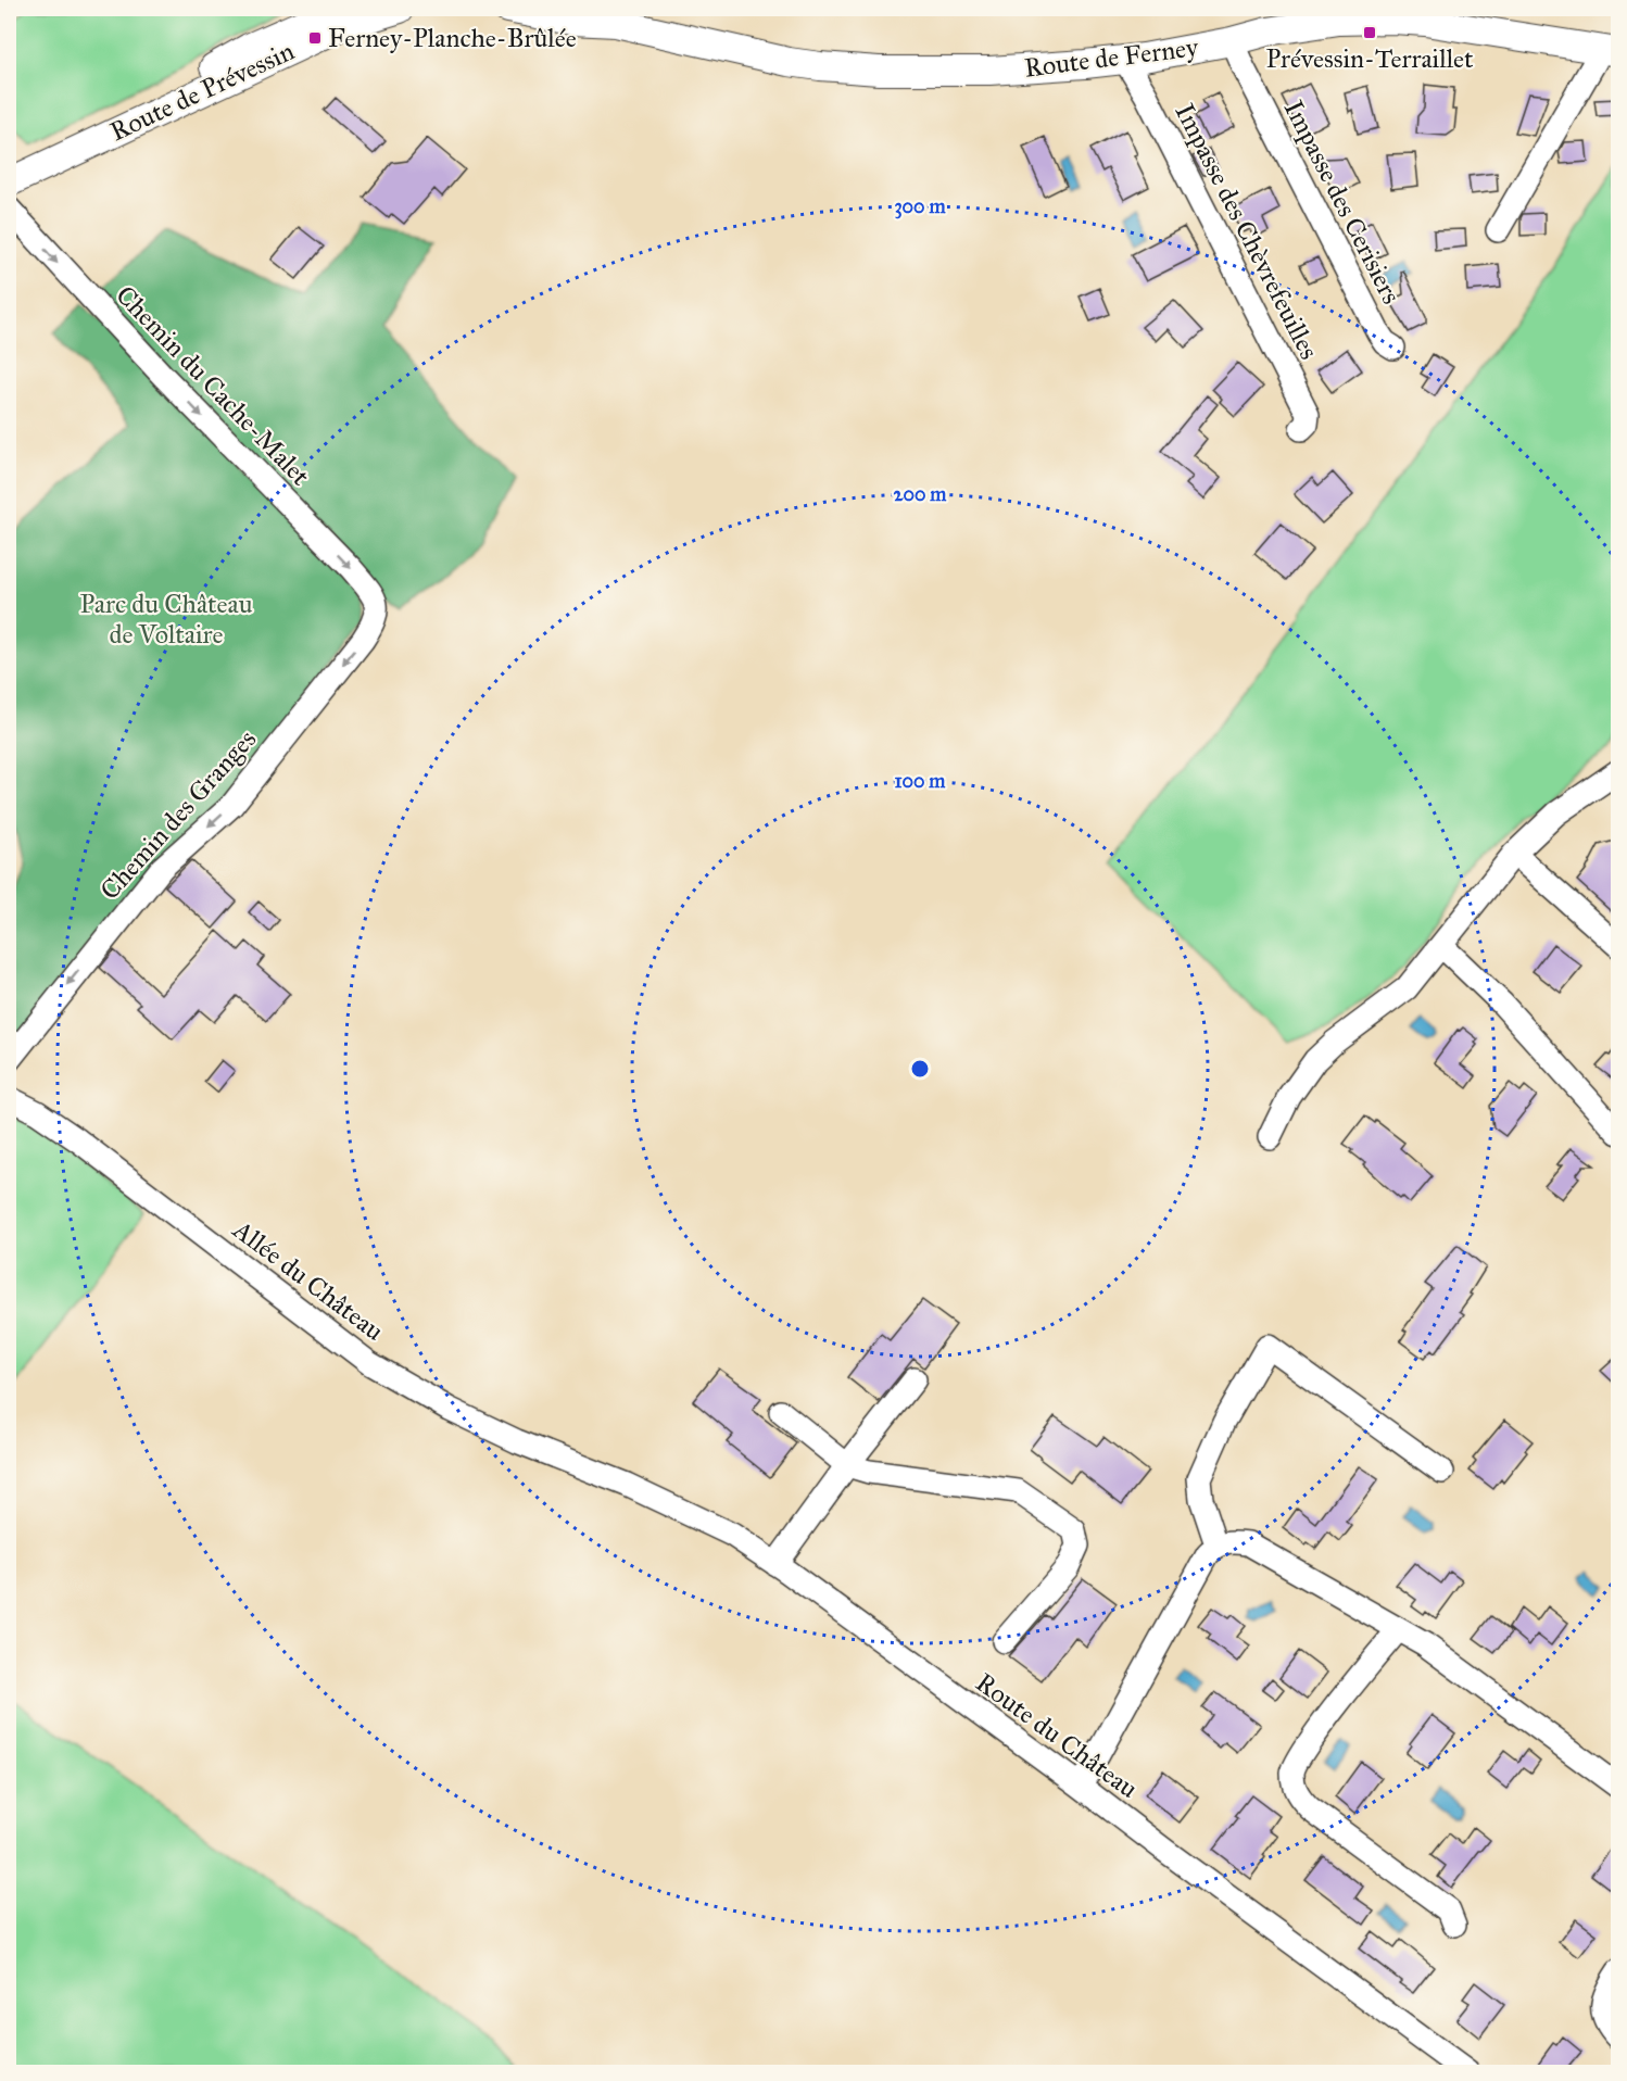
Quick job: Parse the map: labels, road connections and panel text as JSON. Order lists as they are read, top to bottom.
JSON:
{
  "streets": {
    "main road": ["Route de Ferney", "Route de Prévessin"],
    "street": [
      "Impasse des Cerisiers",
      "Impasse des Chèvrefeuilles",
      "Chemin du Cache-Malet",
      "Chemin des Granges",
      "Allée du Château",
      "Route du Château"
    ]
  },
  "crossings": [
    ["Route de Ferney", "Impasse des Cerisiers"],
    ["Route de Ferney", "Impasse des Chèvrefeuilles"],
    ["Chemin du Cache-Malet", "Chemin des Granges"],
    ["Allée du Château", "Route du Château"]
  ],
  "one_way": ["Chemin du Cache-Malet", "Chemin des Granges"],
  "parks": ["Parc du Château de Voltaire"],
  "places": {
    "transit": ["Prévessin-Terraillet", "Ferney-Planche-Brûlée"]
  },
  "rings": ["300 m", "200 m", "100 m"]
}
